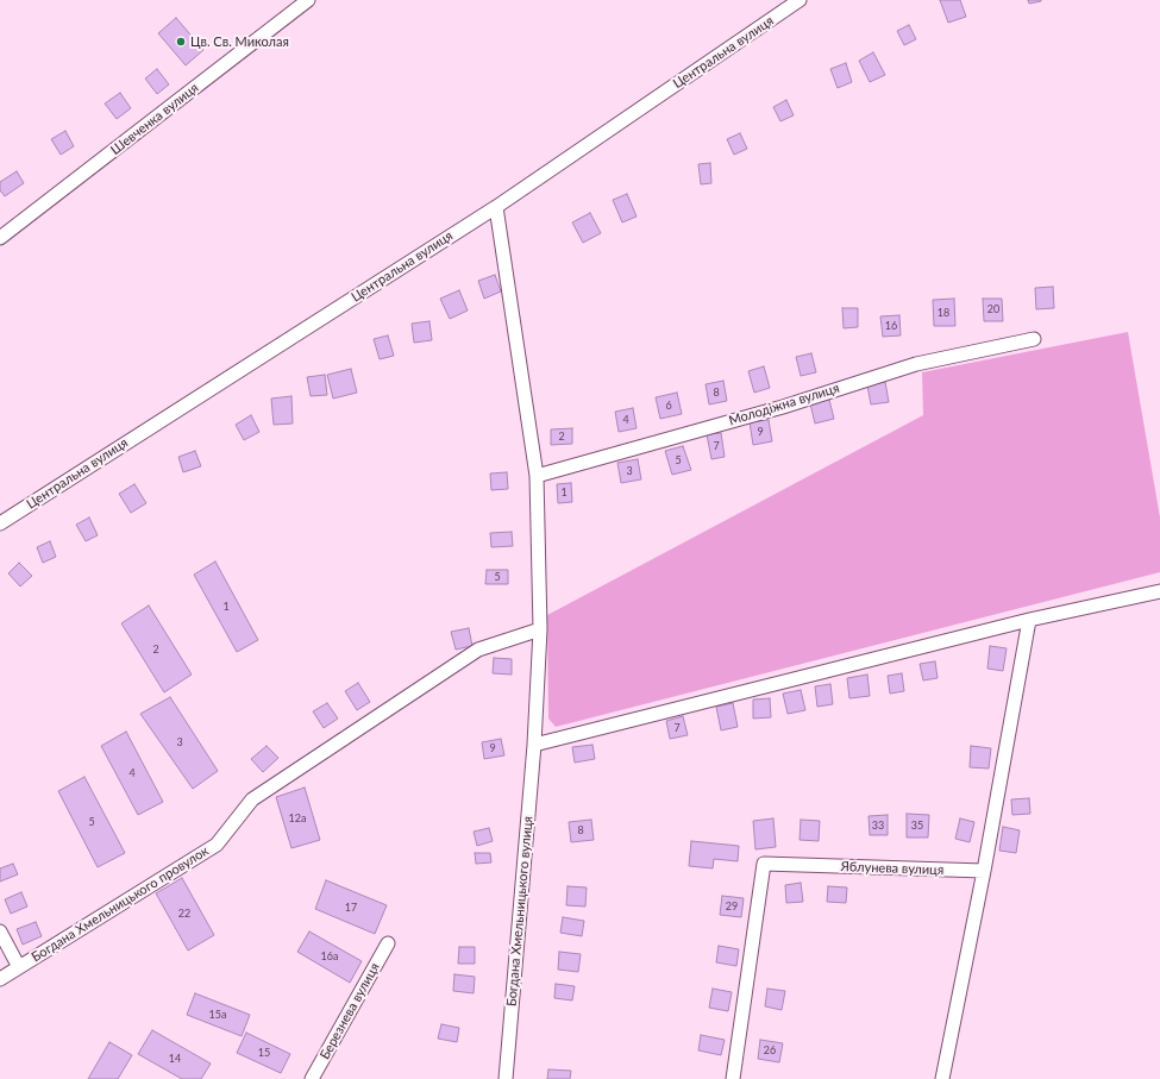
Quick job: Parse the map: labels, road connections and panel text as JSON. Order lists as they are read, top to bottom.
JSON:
{
  "streets": {
    "street": [
      "Центральна вулиця",
      "Шевченка вулиця",
      "Молодіжна вулиця",
      "Яблунева вулиця",
      "Богдана Хмельницького провулок",
      "Богдана Хмельницького вулиця",
      "Березнева вулиця"
    ]
  },
  "crossings": [
    ["Центральна вулиця", "Богдана Хмельницького вулиця"],
    ["Молодіжна вулиця", "Богдана Хмельницького вулиця"],
    ["Богдана Хмельницького провулок", "Богдана Хмельницького вулиця"]
  ],
  "places": ["Цв. Св. Миколая"],
  "house_numbers": [
    "20",
    "18",
    "16",
    "8",
    "6",
    "4",
    "9",
    "2",
    "7",
    "5",
    "3",
    "1",
    "5",
    "1",
    "2",
    "7",
    "3",
    "9",
    "4",
    "12а",
    "5",
    "33",
    "35",
    "8",
    "29",
    "17",
    "22",
    "16а",
    "15а",
    "26",
    "15",
    "14"
  ]
}
